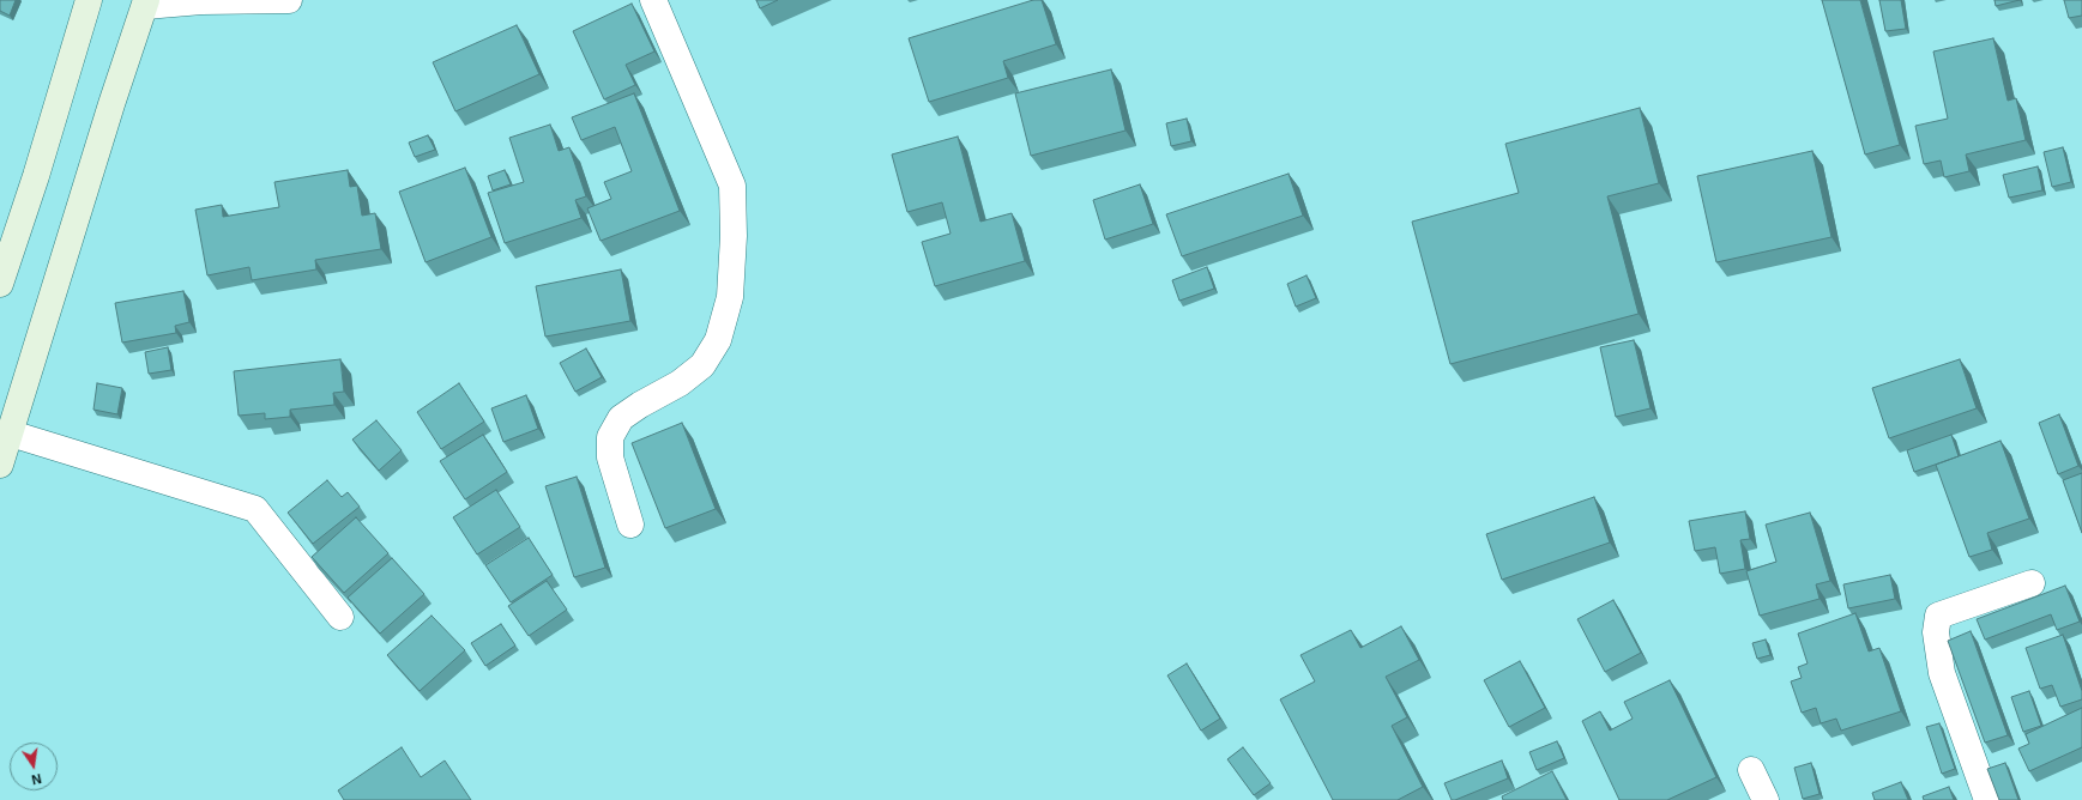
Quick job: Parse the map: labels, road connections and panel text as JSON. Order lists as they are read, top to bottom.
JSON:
{
  "north": "bottom"
}
